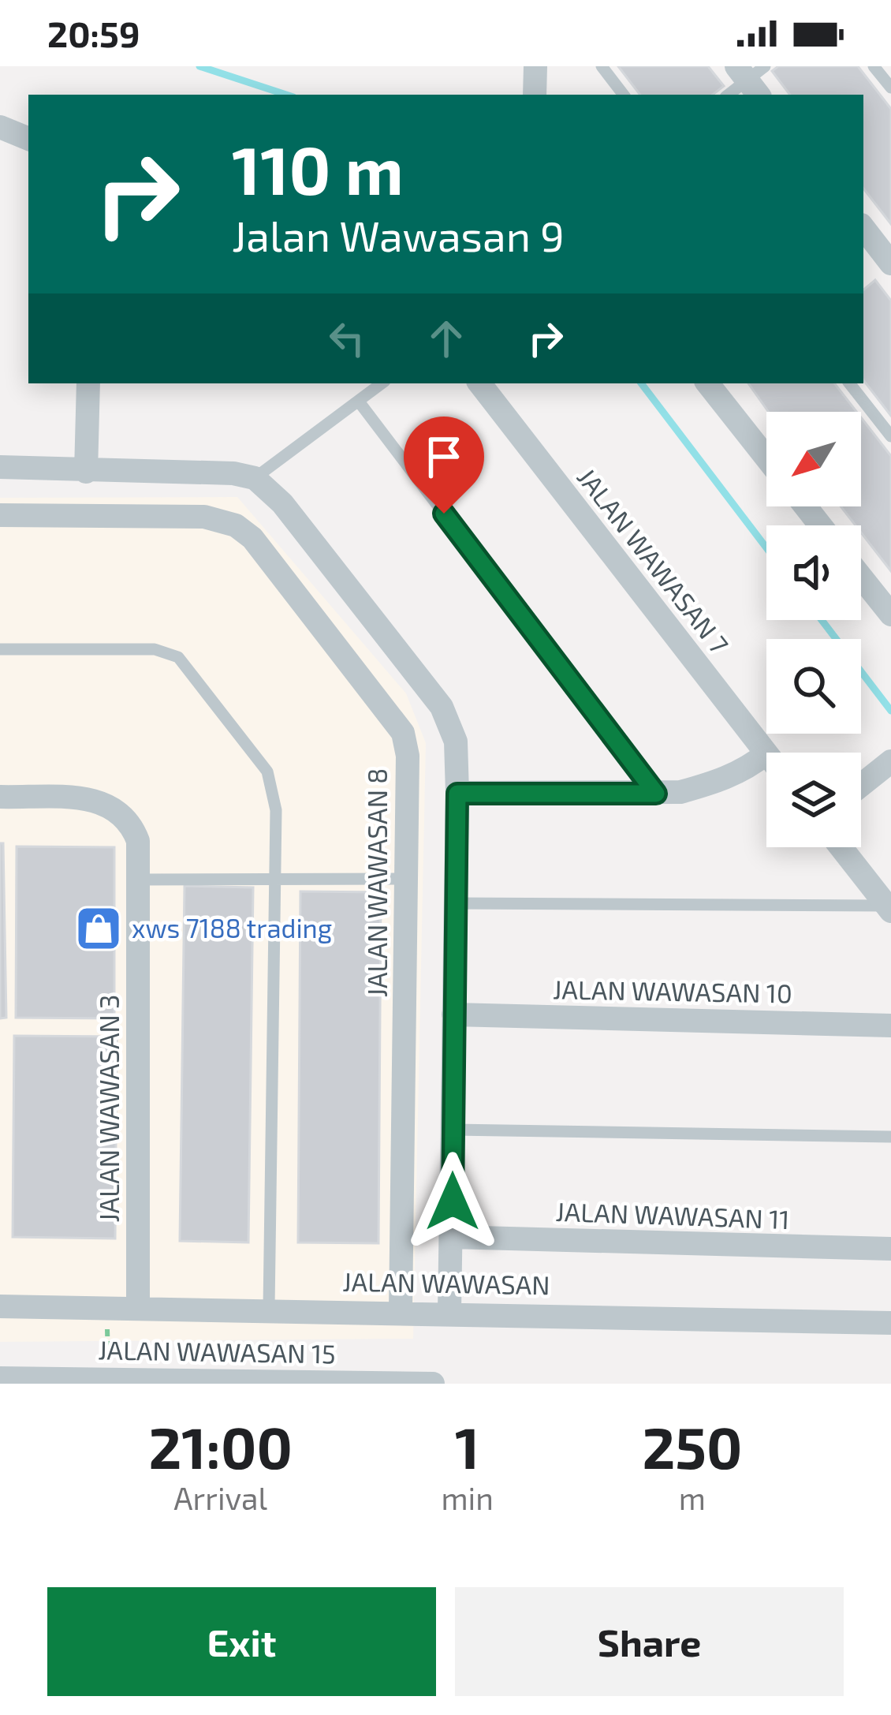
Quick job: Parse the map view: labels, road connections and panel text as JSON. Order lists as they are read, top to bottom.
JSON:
{
  "streets": {
    "street": [
      "JALAN WAWASAN 7",
      "JALAN WAWASAN 8",
      "JALAN WAWASAN 10",
      "JALAN WAWASAN 3",
      "JALAN WAWASAN 11",
      "JALAN WAWASAN",
      "JALAN WAWASAN 15"
    ]
  },
  "crossings": [
    ["JALAN WAWASAN 8", "JALAN WAWASAN"],
    ["JALAN WAWASAN 3", "JALAN WAWASAN"]
  ],
  "places": {
    "shop": ["xws 7188 trading"]
  },
  "north": "bottom left",
  "page": {
    "status": "20:59",
    "turn": ["110 m", "Jalan Wawasan 9"],
    "eta": [
      "21:00",
      "Arrival",
      "1",
      "min",
      "250",
      "m"
    ],
    "buttons": ["Exit", "Share"]
  }
}
